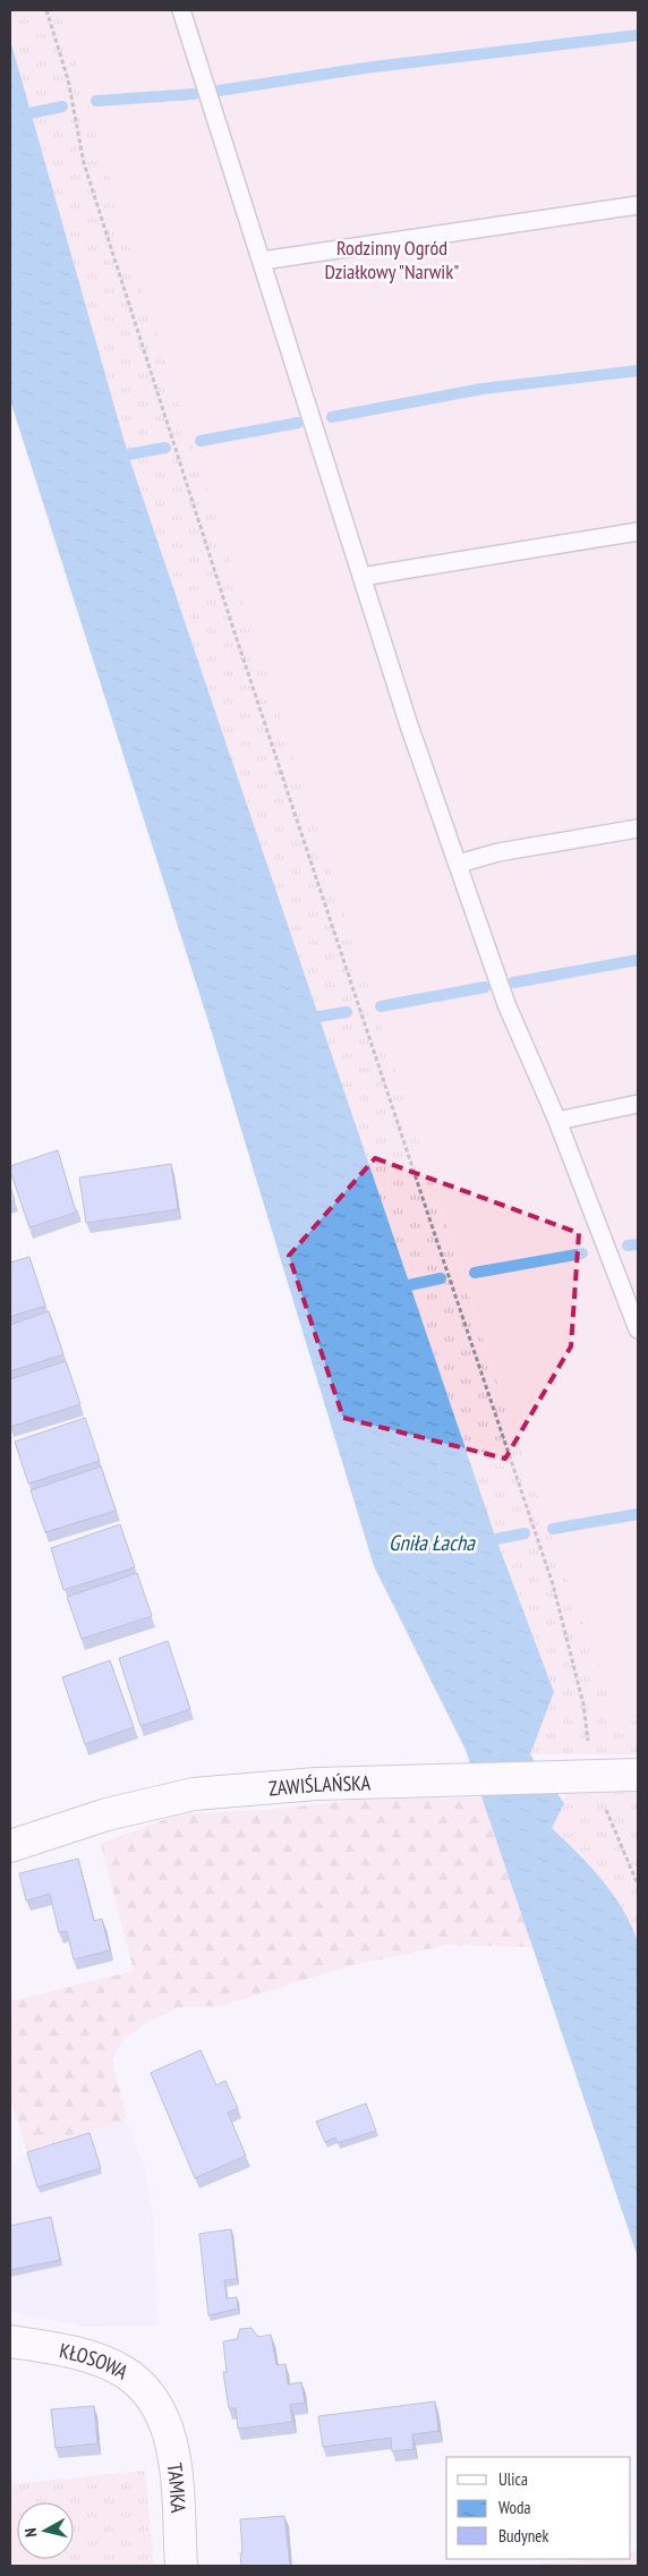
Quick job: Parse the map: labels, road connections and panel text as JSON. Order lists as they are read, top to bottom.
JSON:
{
  "streets": {
    "street": ["ZAWIŚLAŃSKA", "KŁOSOWA", "TAMKA"]
  },
  "crossings": [
    ["KŁOSOWA", "TAMKA"]
  ],
  "water": ["Gniła Łacha"],
  "parks": ["Rodzinny Ogród Działkowy \"Narwik\""],
  "legend": ["Ulica", "Woda", "Budynek"],
  "north": "left"
}
